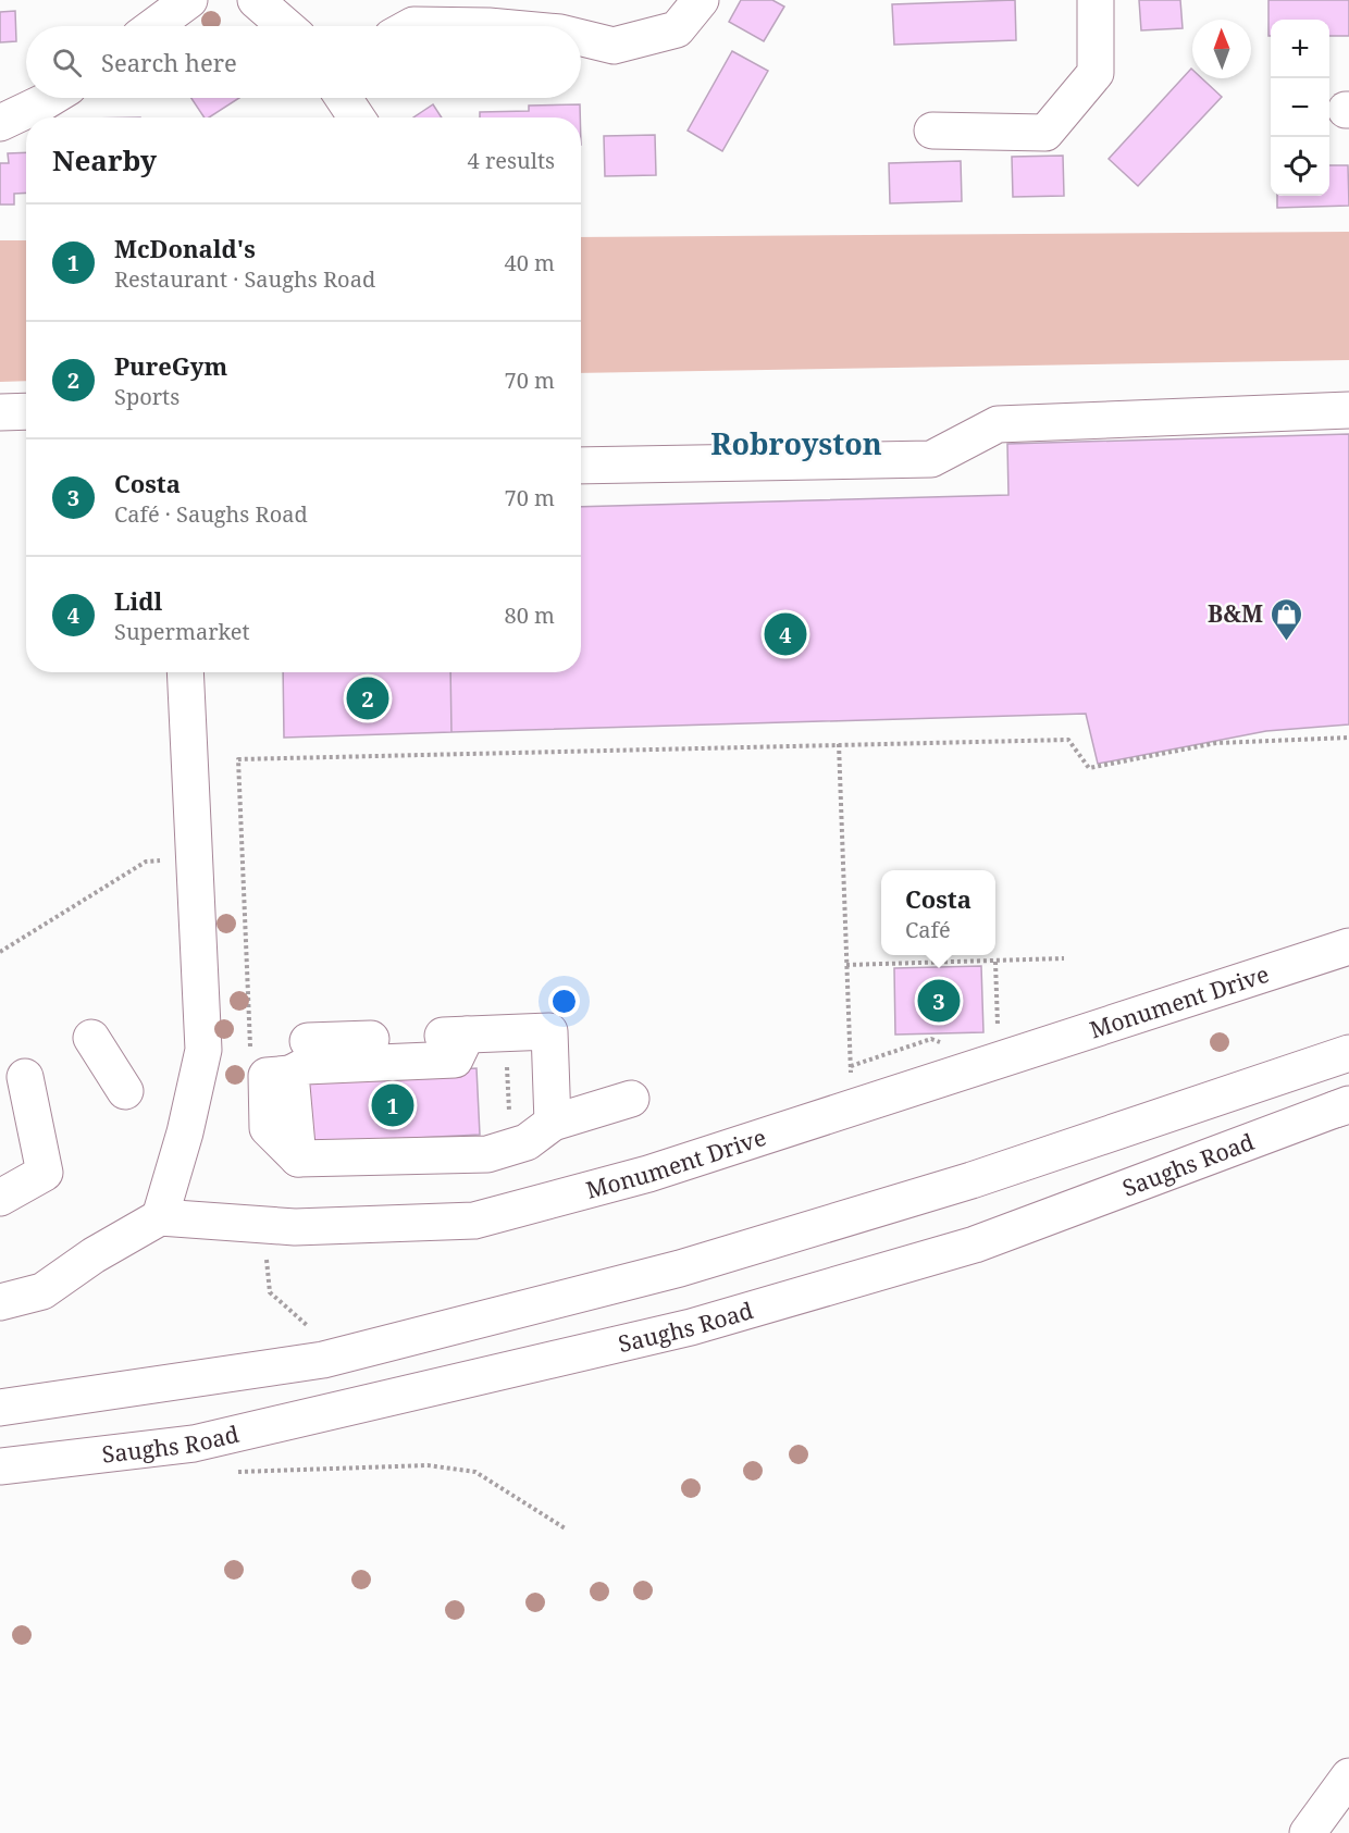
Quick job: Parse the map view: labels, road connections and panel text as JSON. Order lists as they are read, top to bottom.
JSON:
{
  "streets": {
    "main road": ["Monument Drive", "Saughs Road"]
  },
  "districts": ["Robroyston"],
  "places": {
    "shop": ["B&M"]
  },
  "north": "top",
  "page": {
    "map_buttons": ["+", "−"],
    "search": "Search here",
    "heading": ["Nearby", "4 results"],
    "list": [
      {
        "mark": "1",
        "name": "McDonald's",
        "note": "Restaurant · Saughs Road",
        "value": "40 m"
      },
      {
        "mark": "2",
        "name": "PureGym",
        "note": "Sports",
        "value": "70 m"
      },
      {
        "mark": "3",
        "name": "Costa",
        "note": "Café · Saughs Road",
        "value": "70 m"
      },
      {
        "mark": "4",
        "name": "Lidl",
        "note": "Supermarket",
        "value": "80 m"
      }
    ],
    "pins": [
      "4",
      "2",
      "3",
      "1"
    ],
    "popup": ["Costa", "Café"]
  }
}
